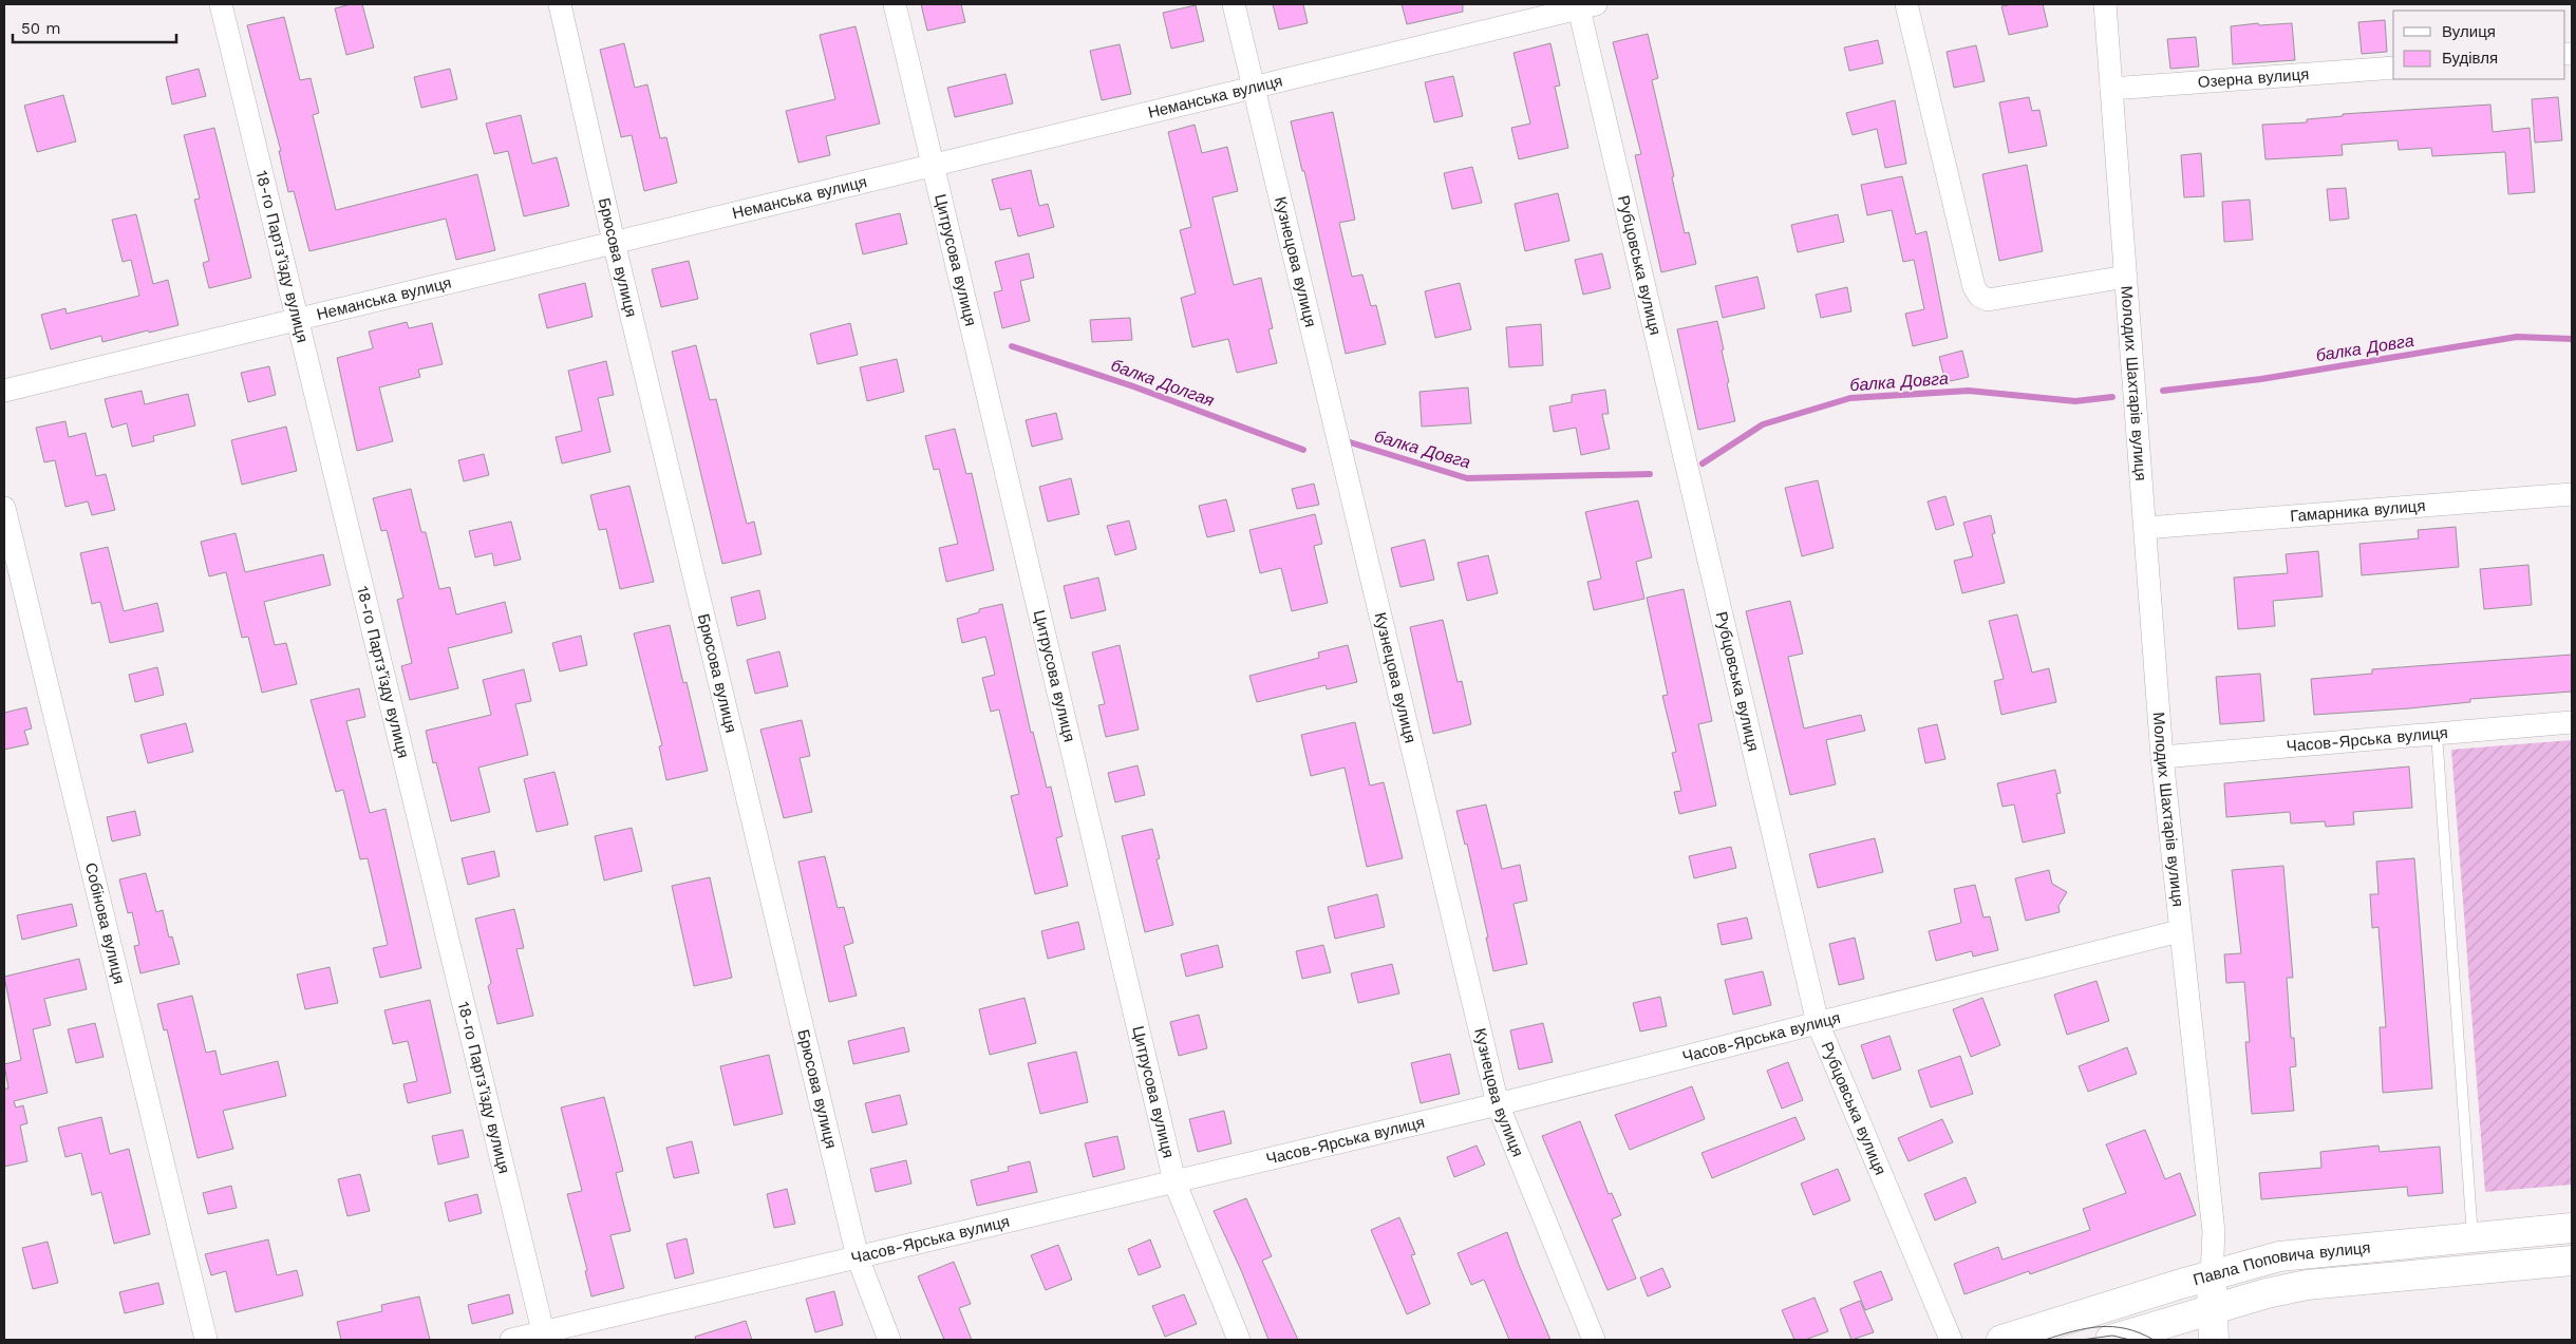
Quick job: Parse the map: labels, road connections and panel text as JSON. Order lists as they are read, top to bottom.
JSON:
{
  "streets": {
    "main road": ["Молодих Шахтарів вулиця", "Павла Поповича вулиця"],
    "street": [
      "Озерна вулиця",
      "Неманська вулиця",
      "18-го Партз’їзду вулиця",
      "Брюсова вулиця",
      "Цитрусова вулиця",
      "Кузнецова вулиця",
      "Рубцовська вулиця",
      "Гамарника вулиця",
      "Часов-Ярська вулиця",
      "Собінова вулиця"
    ]
  },
  "crossings": [
    ["Озерна вулиця", "Молодих Шахтарів вулиця"],
    ["Неманська вулиця", "18-го Партз’їзду вулиця"],
    ["Неманська вулиця", "Брюсова вулиця"],
    ["Неманська вулиця", "Цитрусова вулиця"],
    ["Неманська вулиця", "Кузнецова вулиця"],
    ["Неманська вулиця", "Рубцовська вулиця"],
    ["18-го Партз’їзду вулиця", "Часов-Ярська вулиця"],
    ["Брюсова вулиця", "Часов-Ярська вулиця"],
    ["Цитрусова вулиця", "Часов-Ярська вулиця"],
    ["Кузнецова вулиця", "Часов-Ярська вулиця"],
    ["Рубцовська вулиця", "Часов-Ярська вулиця"],
    ["Молодих Шахтарів вулиця", "Гамарника вулиця"],
    ["Молодих Шахтарів вулиця", "Часов-Ярська вулиця"],
    ["Молодих Шахтарів вулиця", "Павла Поповича вулиця"]
  ],
  "water": ["балка Довга", "балка Долгая"],
  "legend": ["Вулиця", "Будівля"],
  "scale_bar": "50 m"
}
